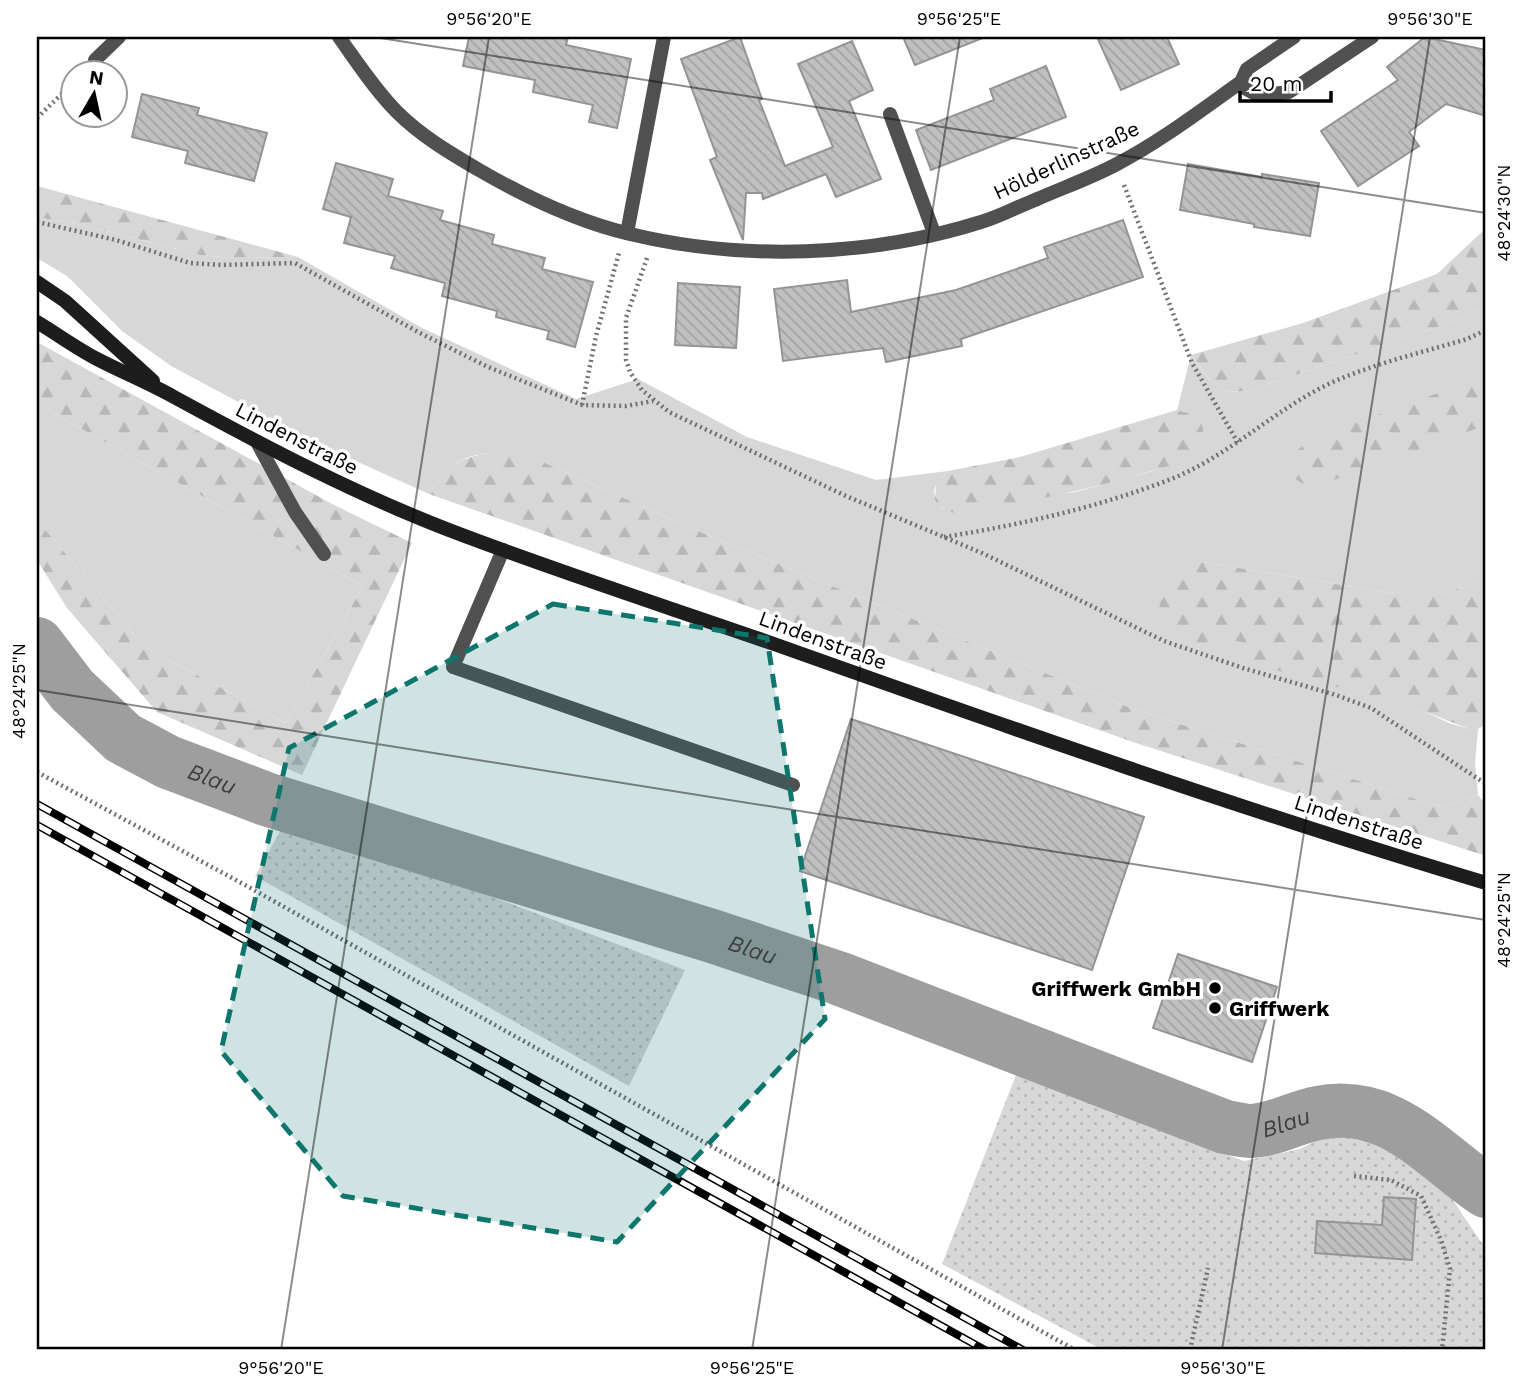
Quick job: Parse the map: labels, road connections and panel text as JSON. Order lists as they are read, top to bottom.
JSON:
{
  "streets": {
    "street": ["Hölderlinstraße", "Lindenstraße"]
  },
  "water": ["Blau"],
  "places": ["Griffwerk GmbH", "Griffwerk"],
  "scale_bar": "20 m",
  "north": "top",
  "coordinates": [
    "9°56'20\"E",
    "9°56'25\"E",
    "9°56'30\"E",
    "48°24'30\"N",
    "48°24'25\"N"
  ]
}
